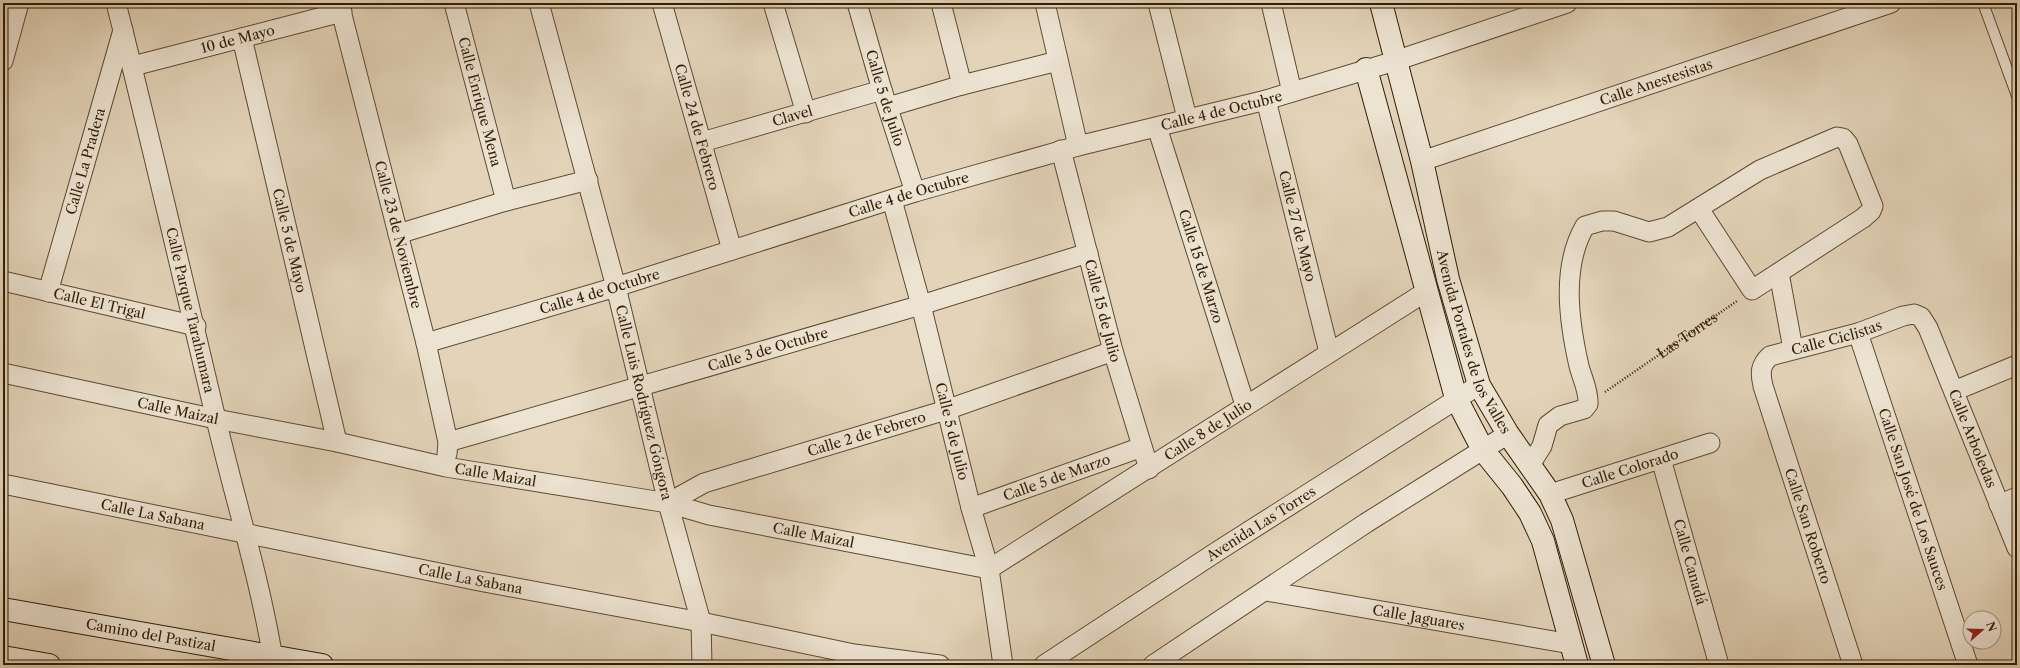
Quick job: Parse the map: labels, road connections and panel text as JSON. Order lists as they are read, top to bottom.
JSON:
{
  "streets": {
    "street": [
      "10 de Mayo",
      "Calle Anestesistas",
      "Calle 5 de Julio",
      "Calle Enrique Mena",
      "Calle 4 de Octubre",
      "Clavel",
      "Calle 24 de Febrero",
      "Calle La Pradera",
      "Calle 27 de Mayo",
      "Calle 23 de Noviembre",
      "Calle 5 de Mayo",
      "Calle 15 de Marzo",
      "Calle El Trigal",
      "Calle Parque Tarahumara",
      "Calle 15 de Julio",
      "Calle Ciclistas",
      "Avenida Portales de los Valles",
      "Calle 3 de Octubre",
      "Calle Luis Rodríguez Góngora",
      "Calle Maizal",
      "Calle 8 de Julio",
      "Calle 2 de Febrero",
      "Calle Arboledas",
      "Calle Colorado",
      "Calle 5 de Marzo",
      "Calle San José de Los Sauces",
      "Calle La Sabana",
      "Avenida Las Torres",
      "Calle San Roberto",
      "Calle Canadá",
      "Calle Jaguares",
      "Camino del Pastizal"
    ],
    "path": ["Las Torres"]
  },
  "crossings": [
    ["10 de Mayo", "Calle 23 de Noviembre"],
    ["10 de Mayo", "Calle 5 de Mayo"],
    ["10 de Mayo", "Calle Parque Tarahumara"],
    ["Calle Anestesistas", "Avenida Portales de los Valles"],
    ["Calle 5 de Julio", "Calle 4 de Octubre"],
    ["Calle 5 de Julio", "Clavel"],
    ["Calle 5 de Julio", "Calle 3 de Octubre"],
    ["Calle 5 de Julio", "Calle Maizal"],
    ["Calle 5 de Julio", "Calle 8 de Julio"],
    ["Calle 5 de Julio", "Calle 2 de Febrero"],
    ["Calle 5 de Julio", "Calle 5 de Marzo"],
    ["Calle 4 de Octubre", "Calle 24 de Febrero"],
    ["Calle 4 de Octubre", "Calle 27 de Mayo"],
    ["Calle 4 de Octubre", "Calle 23 de Noviembre"],
    ["Calle 4 de Octubre", "Calle 15 de Marzo"],
    ["Calle 4 de Octubre", "Calle 15 de Julio"],
    ["Calle 4 de Octubre", "Avenida Portales de los Valles"],
    ["Calle 4 de Octubre", "Calle Luis Rodríguez Góngora"],
    ["Clavel", "Calle 24 de Febrero"],
    ["Clavel", "Calle 15 de Julio"],
    ["Calle La Pradera", "Calle El Trigal"],
    ["Calle La Pradera", "Calle Parque Tarahumara"],
    ["Calle 27 de Mayo", "Calle 8 de Julio"],
    ["Calle 23 de Noviembre", "Calle 3 de Octubre"],
    ["Calle 23 de Noviembre", "Calle Maizal"],
    ["Calle 5 de Mayo", "Calle Maizal"],
    ["Calle 15 de Marzo", "Calle 8 de Julio"],
    ["Calle El Trigal", "Calle Parque Tarahumara"],
    ["Calle Parque Tarahumara", "Calle Maizal"],
    ["Calle Parque Tarahumara", "Calle La Sabana"],
    ["Calle Parque Tarahumara", "Camino del Pastizal"],
    ["Calle 15 de Julio", "Calle 3 de Octubre"],
    ["Calle 15 de Julio", "Calle 8 de Julio"],
    ["Calle 15 de Julio", "Calle 2 de Febrero"],
    ["Calle 15 de Julio", "Calle 5 de Marzo"],
    ["Calle Ciclistas", "Calle Arboledas"],
    ["Calle Ciclistas", "Calle San José de Los Sauces"],
    ["Calle Ciclistas", "Calle San Roberto"],
    ["Avenida Portales de los Valles", "Calle 8 de Julio"],
    ["Avenida Portales de los Valles", "Calle Colorado"],
    ["Avenida Portales de los Valles", "Avenida Las Torres"],
    ["Avenida Portales de los Valles", "Calle Jaguares"],
    ["Calle 3 de Octubre", "Calle Luis Rodríguez Góngora"],
    ["Calle Luis Rodríguez Góngora", "Calle Maizal"],
    ["Calle Luis Rodríguez Góngora", "Calle 2 de Febrero"],
    ["Calle Luis Rodríguez Góngora", "Calle La Sabana"],
    ["Calle Maizal", "Calle 8 de Julio"],
    ["Calle Maizal", "Calle 2 de Febrero"],
    ["Calle Colorado", "Calle Canadá"]
  ],
  "north": "right"
}
